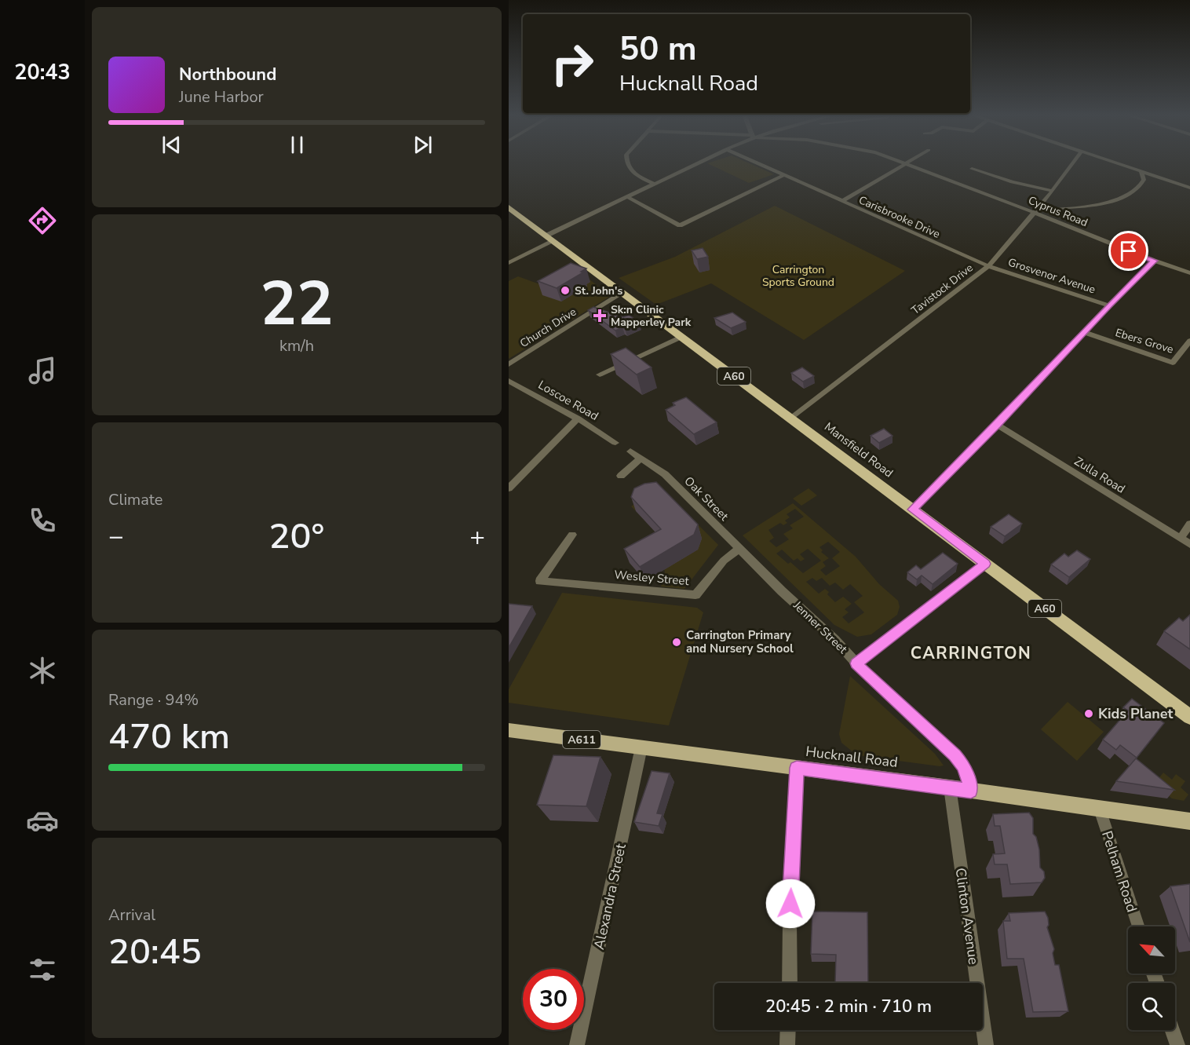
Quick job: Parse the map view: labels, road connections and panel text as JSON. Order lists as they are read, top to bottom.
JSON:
{
  "streets": {
    "highway": ["A60", "Mansfield Road"],
    "main road": ["A611", "Hucknall Road"],
    "street": [
      "Cyprus Road",
      "Carisbrooke Drive",
      "Grosvenor Avenue",
      "Tavistock Drive",
      "Church Drive",
      "Ebers Grove",
      "Loscoe Road",
      "Zulla Road",
      "Oak Street",
      "Wesley Street",
      "Jenner Street",
      "Pelham Road",
      "Alexandra Street",
      "Clinton Avenue"
    ]
  },
  "crossings": [
    ["Cyprus Road", "Tavistock Drive"],
    ["Carisbrooke Drive", "Grosvenor Avenue"],
    ["Carisbrooke Drive", "Tavistock Drive"],
    ["Grosvenor Avenue", "Tavistock Drive"],
    ["Tavistock Drive", "Mansfield Road"],
    ["Church Drive", "Mansfield Road"],
    ["Oak Street", "Wesley Street"],
    ["Oak Street", "Jenner Street"],
    ["Wesley Street", "Jenner Street"],
    ["Jenner Street", "Hucknall Road"],
    ["Hucknall Road", "Pelham Road"],
    ["Hucknall Road", "Alexandra Street"],
    ["Hucknall Road", "Clinton Avenue"]
  ],
  "districts": ["CARRINGTON"],
  "parks": ["Carrington Sports Ground"],
  "places": {
    "other": ["St. John's", "Carrington Primary and Nursery School", "Kids Planet"],
    "health": ["Sk:n Clinic Mapperley Park"]
  },
  "north": "top left",
  "page": {
    "tabs": "20:43",
    "turn": ["50 m", "Hucknall Road"],
    "song": ["Northbound", "June Harbor"],
    "tile": [
      ["22", "km/h"],
      "Climate",
      ["Range · 94%", "470 km"],
      ["Arrival", "20:45"]
    ],
    "heat": ["−", "20°", "+"],
    "limit": "30",
    "trip": "20:45 · 2 min · 710 m"
  }
}
